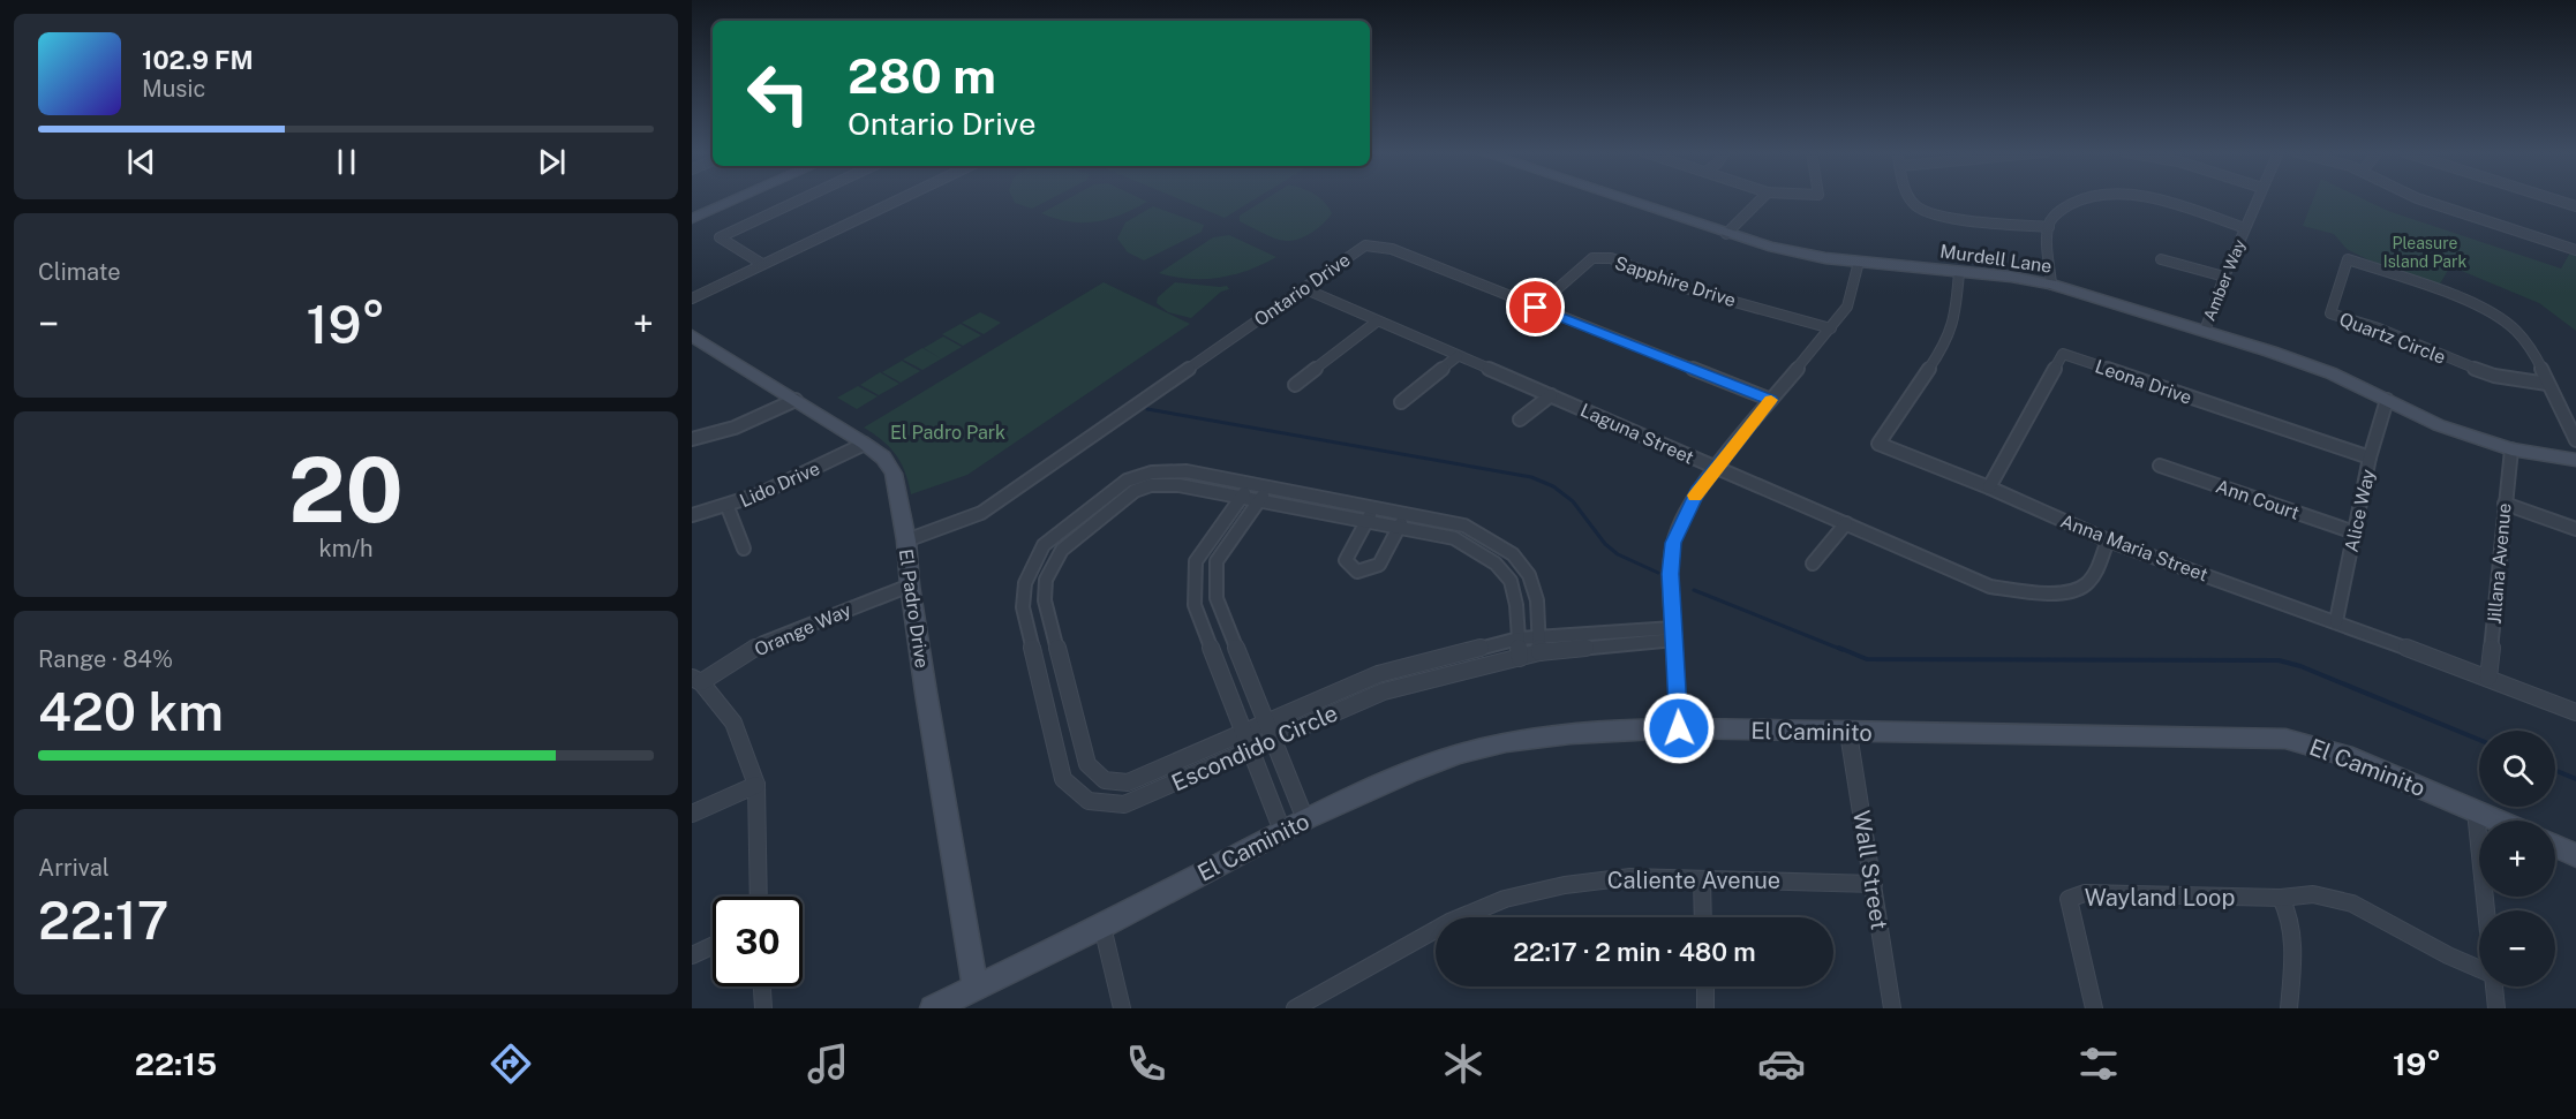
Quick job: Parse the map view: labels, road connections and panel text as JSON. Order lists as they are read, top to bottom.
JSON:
{
  "streets": {
    "street": [
      "Murdell Lane",
      "Amber Way",
      "Sapphire Drive",
      "Ontario Drive",
      "Quartz Circle",
      "Leona Drive",
      "Laguna Street",
      "Lido Drive",
      "Ann Court",
      "Alice Way",
      "Anna Maria Street",
      "Jillana Avenue",
      "El Padro Drive",
      "Orange Way",
      "El Caminito",
      "Escondido Circle",
      "Wall Street",
      "Caliente Avenue",
      "Wayland Loop"
    ]
  },
  "crossings": [
    ["Murdell Lane", "Amber Way"],
    ["Murdell Lane", "Alice Way"],
    ["Murdell Lane", "Anna Maria Street"],
    ["Murdell Lane", "Jillana Avenue"],
    ["Sapphire Drive", "Ontario Drive"],
    ["Ontario Drive", "Laguna Street"],
    ["Ontario Drive", "El Padro Drive"],
    ["Leona Drive", "Alice Way"],
    ["Leona Drive", "Anna Maria Street"],
    ["Laguna Street", "Anna Maria Street"],
    ["Lido Drive", "El Padro Drive"],
    ["Ann Court", "Alice Way"],
    ["Alice Way", "Anna Maria Street"],
    ["Anna Maria Street", "Jillana Avenue"],
    ["El Padro Drive", "Orange Way"],
    ["El Padro Drive", "El Caminito"],
    ["El Caminito", "Wall Street"],
    ["Wall Street", "Caliente Avenue"]
  ],
  "parks": ["Pleasure Island Park", "El Padro Park"],
  "page": {
    "turn": ["280 m", "Ontario Drive"],
    "song": ["102.9 FM", "Music"],
    "tile": [
      "Climate",
      ["20", "km/h"],
      ["Range · 84%", "420 km"],
      ["Arrival", "22:17"]
    ],
    "heat": ["−", "19°", "+"],
    "map_buttons": ["+", "−"],
    "limit": "30",
    "trip": "22:17 · 2 min · 480 m",
    "tabs": ["22:15", "19°"]
  }
}
